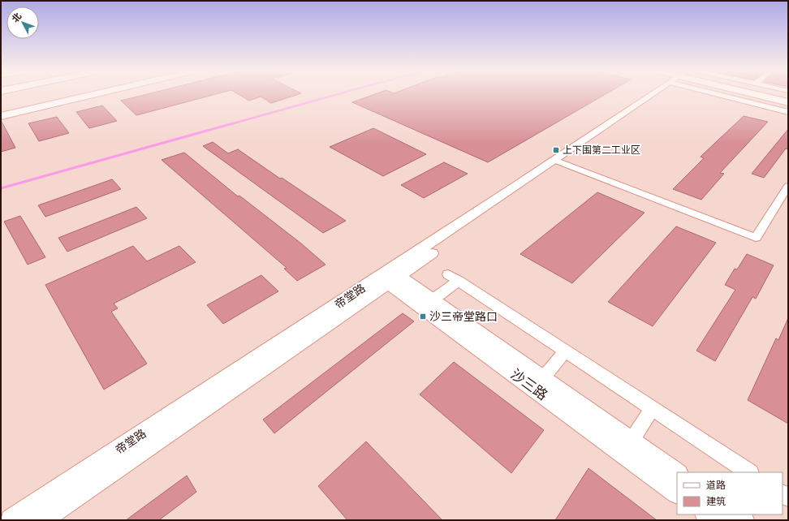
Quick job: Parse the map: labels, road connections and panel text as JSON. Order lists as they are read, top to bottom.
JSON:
{
  "streets": {
    "street": ["帝堂路", "沙三路"]
  },
  "crossings": [
    ["帝堂路", "沙三路"]
  ],
  "places": {
    "transit": ["上下围第二工业区", "沙三帝堂路口"]
  },
  "legend": ["道路", "建筑"],
  "north": "top left"
}
